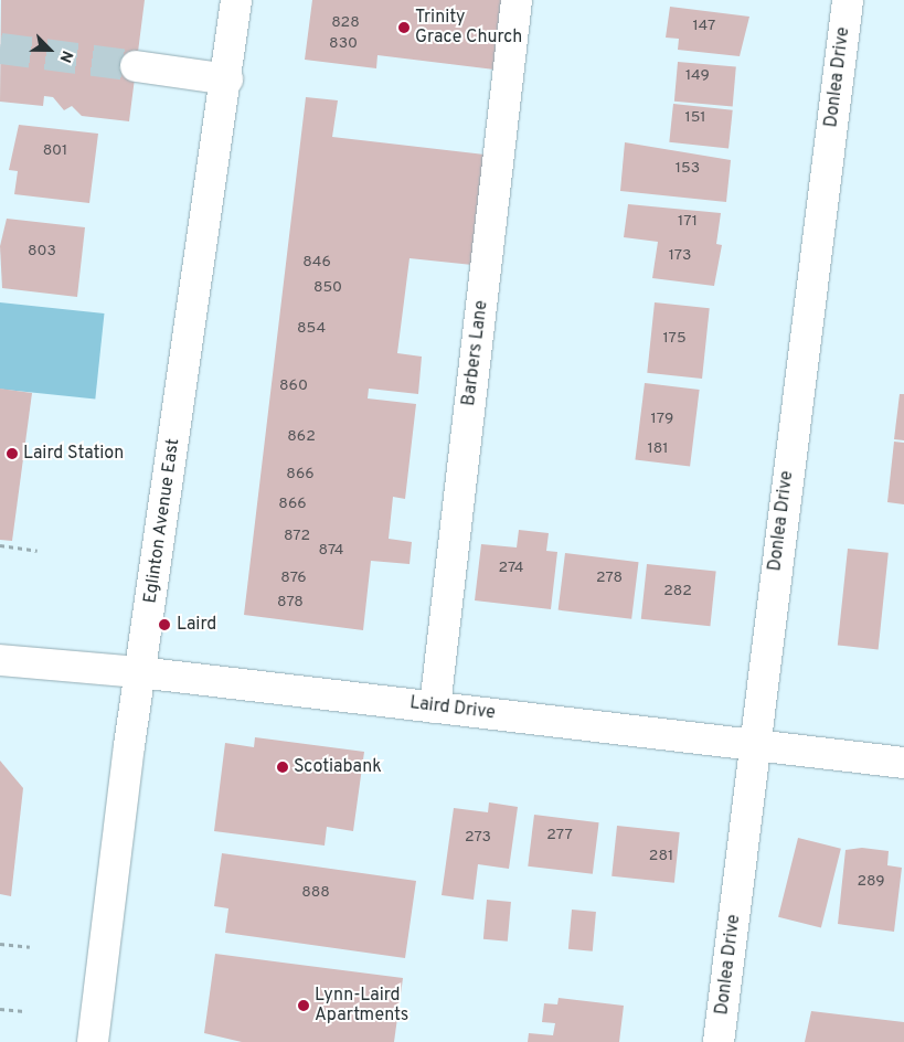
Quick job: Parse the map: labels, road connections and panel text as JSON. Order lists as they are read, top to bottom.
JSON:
{
  "streets": {
    "street": [
      "Donlea Drive",
      "Barbers Lane",
      "Eglinton Avenue East",
      "Laird Drive"
    ]
  },
  "crossings": [
    ["Donlea Drive", "Laird Drive"],
    ["Barbers Lane", "Laird Drive"],
    ["Eglinton Avenue East", "Laird Drive"]
  ],
  "places": [
    "Trinity Grace Church",
    "Laird Station",
    "Laird",
    "Scotiabank",
    "Lynn-Laird Apartments"
  ],
  "house_numbers": [
    "828",
    "147",
    "830",
    "149",
    "151",
    "801",
    "153",
    "171",
    "803",
    "173",
    "846",
    "850",
    "854",
    "175",
    "860",
    "179",
    "862",
    "181",
    "866",
    "866",
    "872",
    "874",
    "274",
    "876",
    "278",
    "282",
    "878",
    "277",
    "273",
    "281",
    "289",
    "888"
  ],
  "north": "bottom right"
}
